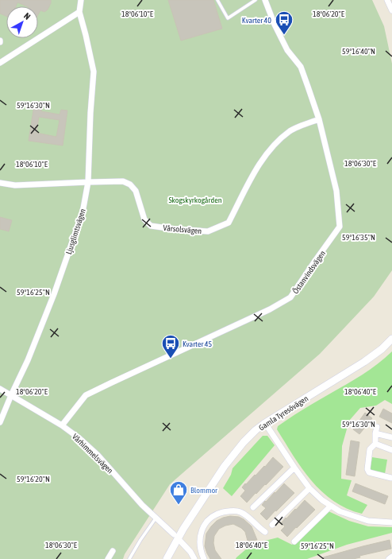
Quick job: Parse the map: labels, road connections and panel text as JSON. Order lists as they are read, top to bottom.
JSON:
{
  "streets": {
    "street": [
      "Vårsolsvägen",
      "Ljusglimtsvägen",
      "Östanvindsvägen",
      "Gamla Tyresövägen",
      "Vårhimmelsvägen"
    ]
  },
  "crossings": [
    ["Vårsolsvägen", "Ljusglimtsvägen"],
    ["Vårsolsvägen", "Östanvindsvägen"],
    ["Ljusglimtsvägen", "Vårhimmelsvägen"],
    ["Östanvindsvägen", "Vårhimmelsvägen"],
    ["Gamla Tyresövägen", "Vårhimmelsvägen"]
  ],
  "parks": ["Skogskyrkogården"],
  "places": {
    "bus stop": ["Kvarter 40", "Kvarter 45"],
    "shop": ["Blommor"]
  },
  "north": "top right",
  "coordinates": [
    "18°06'10\"E",
    "18°06'20\"E",
    "59°16'40\"N",
    "59°16'30\"N",
    "18°06'30\"E",
    "59°16'35\"N",
    "59°16'25\"N",
    "18°06'40\"E",
    "59°16'20\"N"
  ]
}
